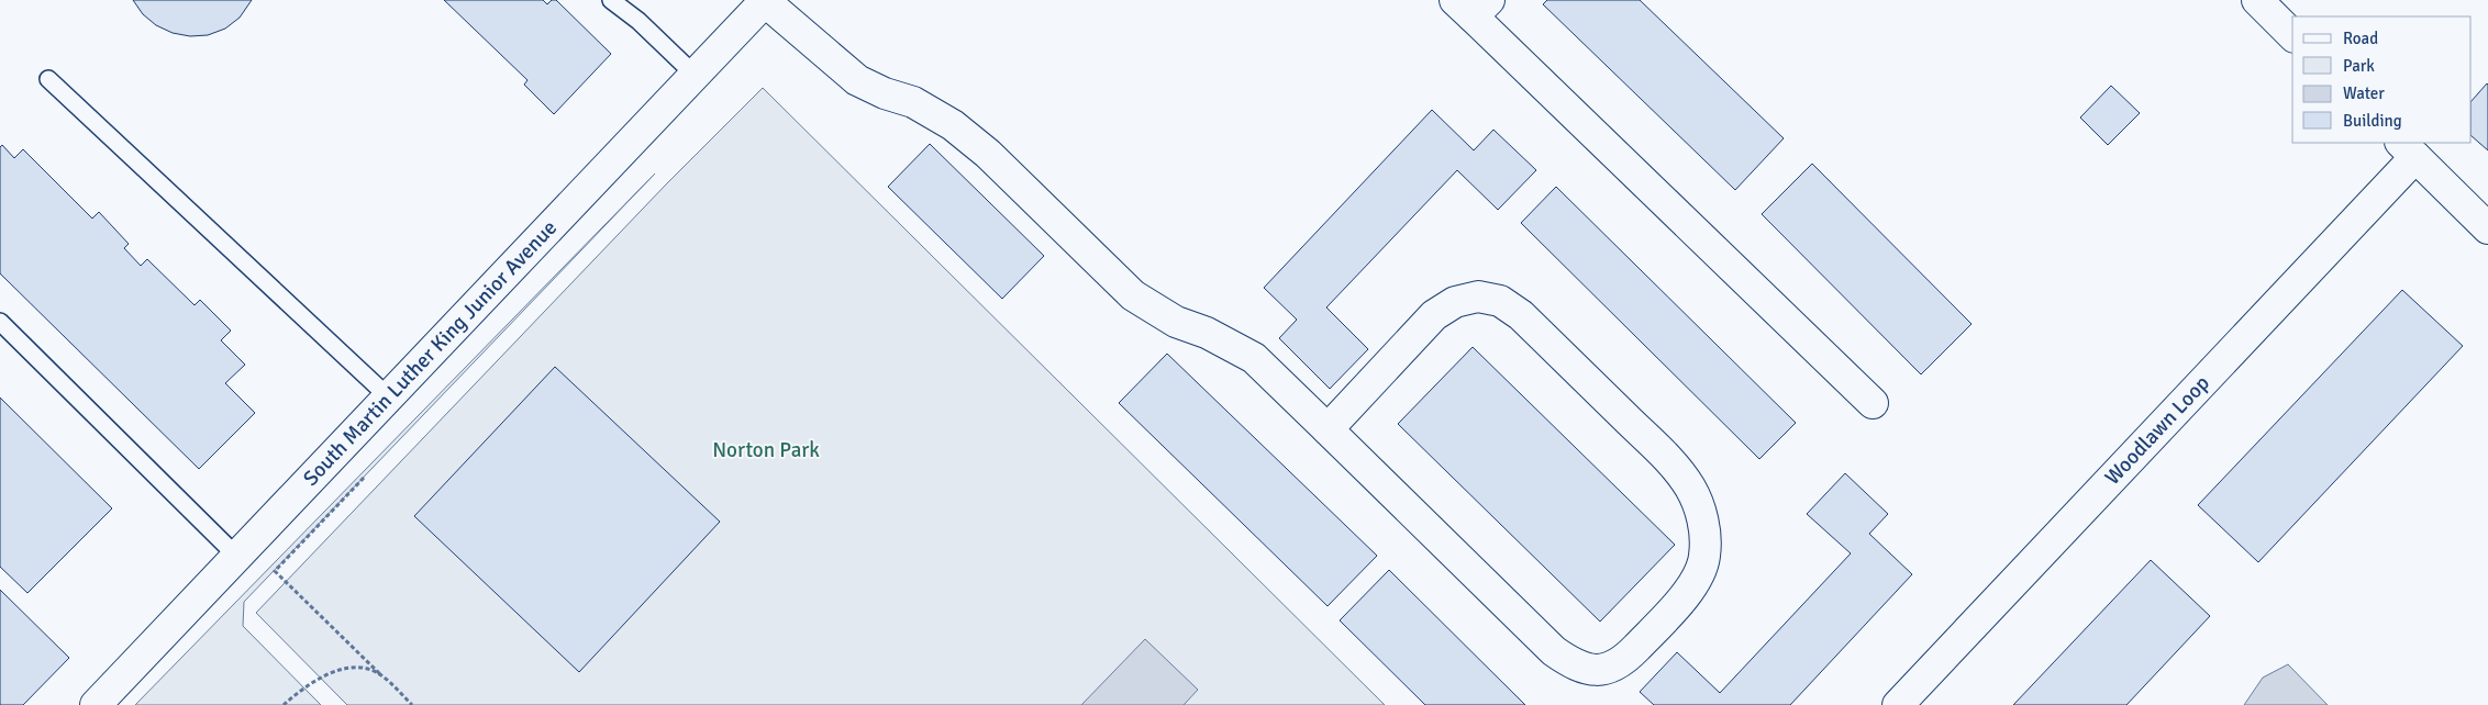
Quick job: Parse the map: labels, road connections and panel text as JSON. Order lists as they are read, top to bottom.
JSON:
{
  "streets": {
    "street": ["South Martin Luther King Junior Avenue", "Woodlawn Loop"]
  },
  "parks": ["Norton Park"],
  "legend": [
    "Road",
    "Park",
    "Water",
    "Building"
  ]
}
